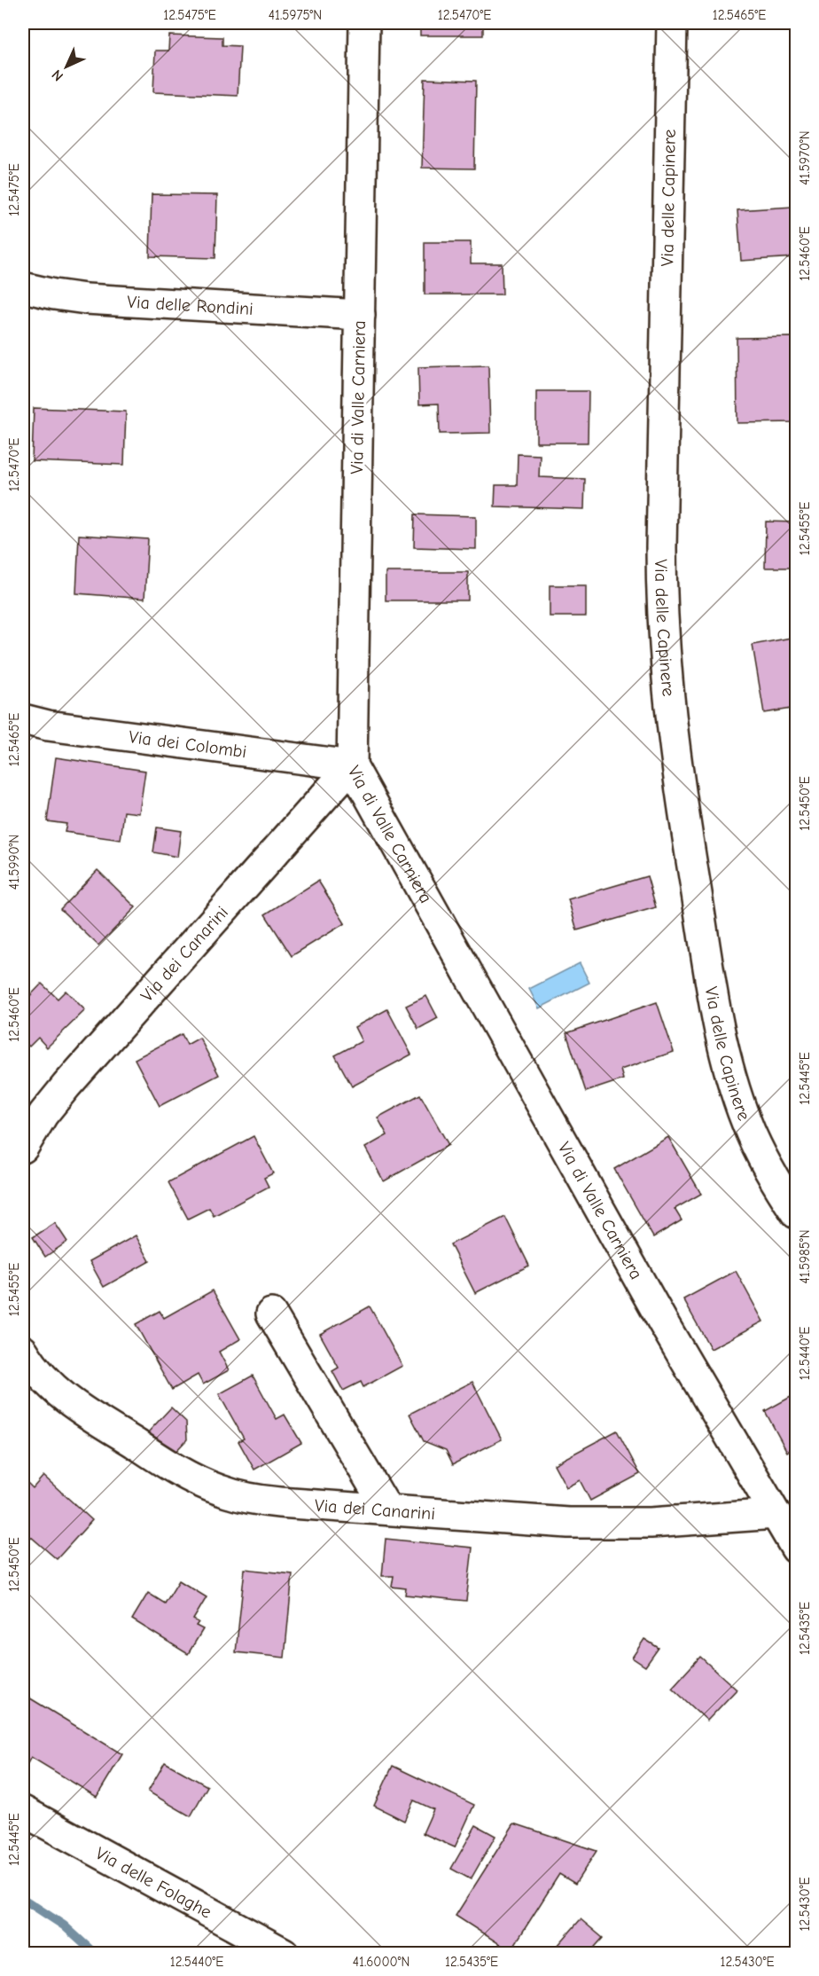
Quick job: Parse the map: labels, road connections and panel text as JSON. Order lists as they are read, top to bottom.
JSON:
{
  "streets": {
    "street": [
      "Via delle Capinere",
      "Via delle Rondini",
      "Via di Valle Carniera",
      "Via dei Colombi",
      "Via dei Canarini",
      "Via delle Folaghe"
    ]
  },
  "crossings": [
    ["Via delle Rondini", "Via di Valle Carniera"],
    ["Via di Valle Carniera", "Via dei Colombi"],
    ["Via di Valle Carniera", "Via dei Canarini"],
    ["Via dei Colombi", "Via dei Canarini"]
  ],
  "north": "bottom left",
  "coordinates": [
    "12.5475°E",
    "41.5975°N",
    "12.5470°E",
    "12.5465°E",
    "41.5970°N",
    "12.5460°E",
    "12.5455°E",
    "12.5450°E",
    "41.5990°N",
    "12.5445°E",
    "41.5985°N",
    "12.5440°E",
    "12.5435°E",
    "12.5430°E",
    "41.6000°N"
  ]
}
